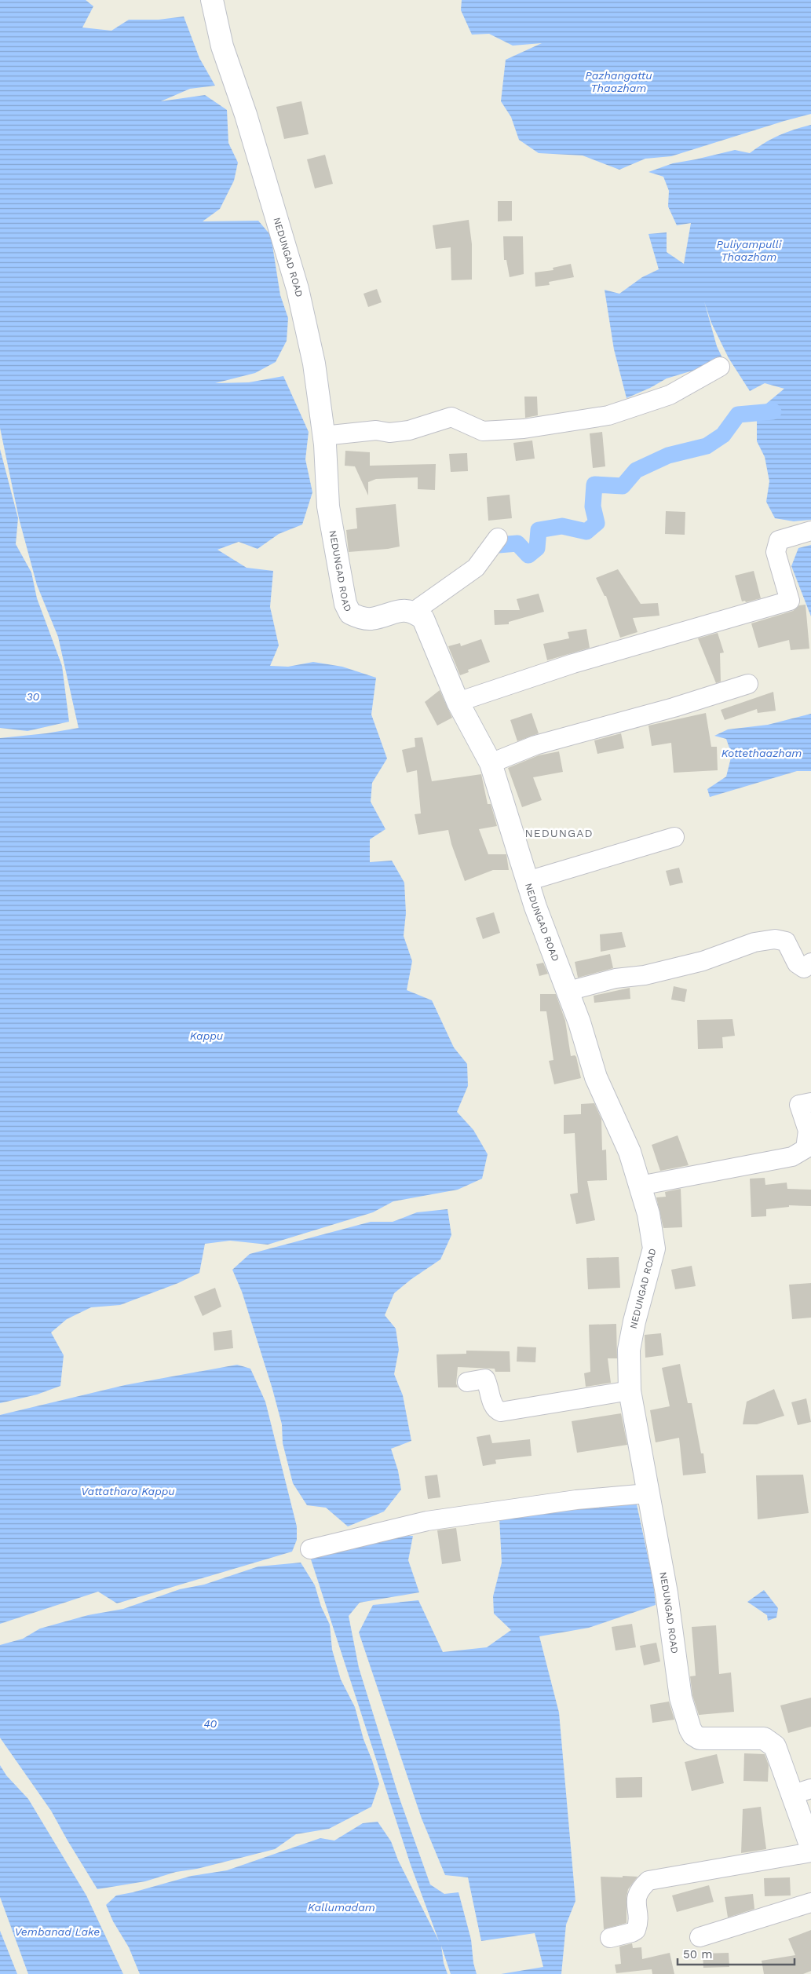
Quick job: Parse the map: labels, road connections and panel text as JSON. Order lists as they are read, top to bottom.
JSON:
{
  "streets": {
    "main road": ["NEDUNGAD ROAD"]
  },
  "districts": ["NEDUNGAD"],
  "water": [
    "Pazhangattu Thaazham",
    "Puliyampulli Thaazham",
    "30",
    "Kottethaazham",
    "Kappu",
    "Vattathara Kappu",
    "40",
    "Kallumadam",
    "Vembanad Lake"
  ],
  "scale_bar": "50 m"
}
